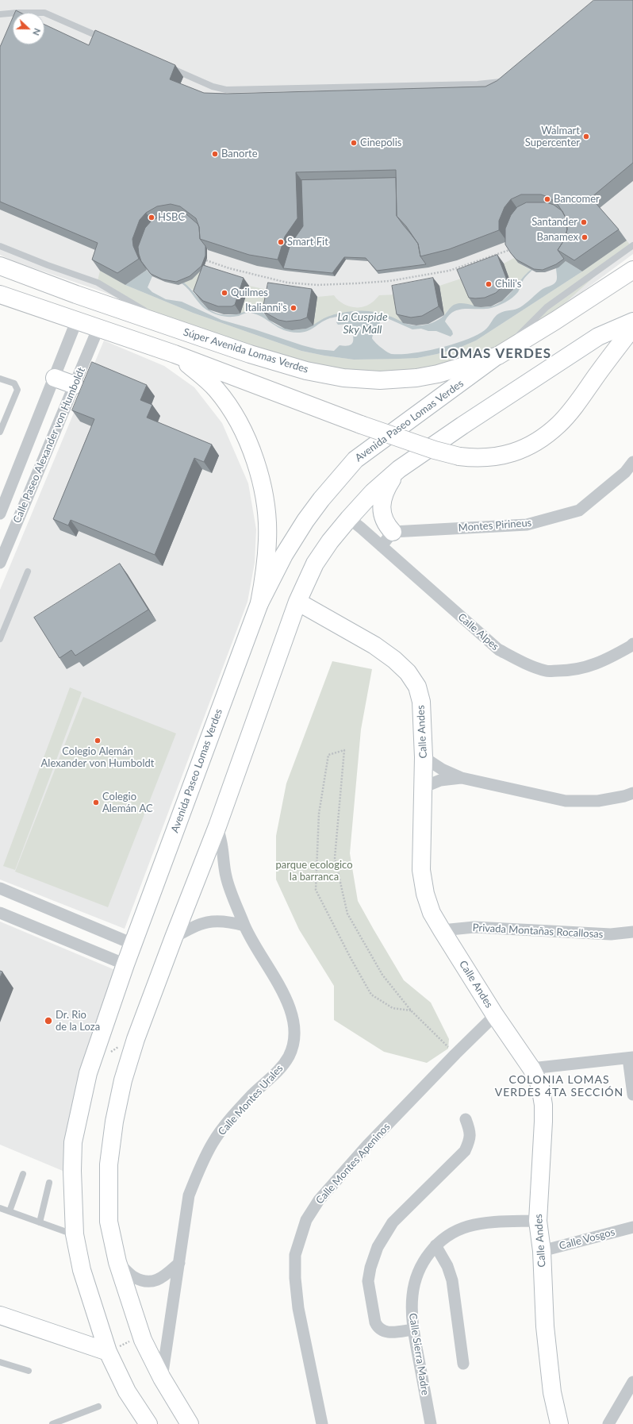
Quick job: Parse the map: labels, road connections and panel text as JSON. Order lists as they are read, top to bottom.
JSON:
{
  "streets": {
    "main road": ["Súper Avenida Lomas Verdes", "Avenida Paseo Lomas Verdes", "Calle Andes"],
    "street": [
      "Calle Paseo Alexander von Humboldt",
      "Montes Pirineus",
      "Calle Alpes",
      "Privada Montañas Rocallosas",
      "Calle Montes Urales",
      "Calle Montes Apeninos",
      "Calle Vosgos",
      "Calle Sierra Madre"
    ]
  },
  "crossings": [
    ["Súper Avenida Lomas Verdes", "Avenida Paseo Lomas Verdes"],
    ["Calle Andes", "Privada Montañas Rocallosas"],
    ["Calle Andes", "Calle Montes Apeninos"],
    ["Calle Andes", "Calle Vosgos"],
    ["Calle Andes", "Calle Sierra Madre"]
  ],
  "districts": ["LOMAS VERDES", "COLONIA LOMAS VERDES 4TA SECCIÓN"],
  "water": ["La Cuspide Sky Mall"],
  "parks": ["parque ecologico la barranca"],
  "places": [
    "Walmart Supercenter",
    "Cinepolis",
    "Banorte",
    "Bancomer",
    "HSBC",
    "Santander",
    "Banamex",
    "Smart Fit",
    "Chili's",
    "Quilmes",
    "Italianni's",
    "Colegio Alemán Alexander von Humboldt",
    "Colegio Alemán AC",
    "Dr. Rio de la Loza"
  ],
  "north": "right"
}
